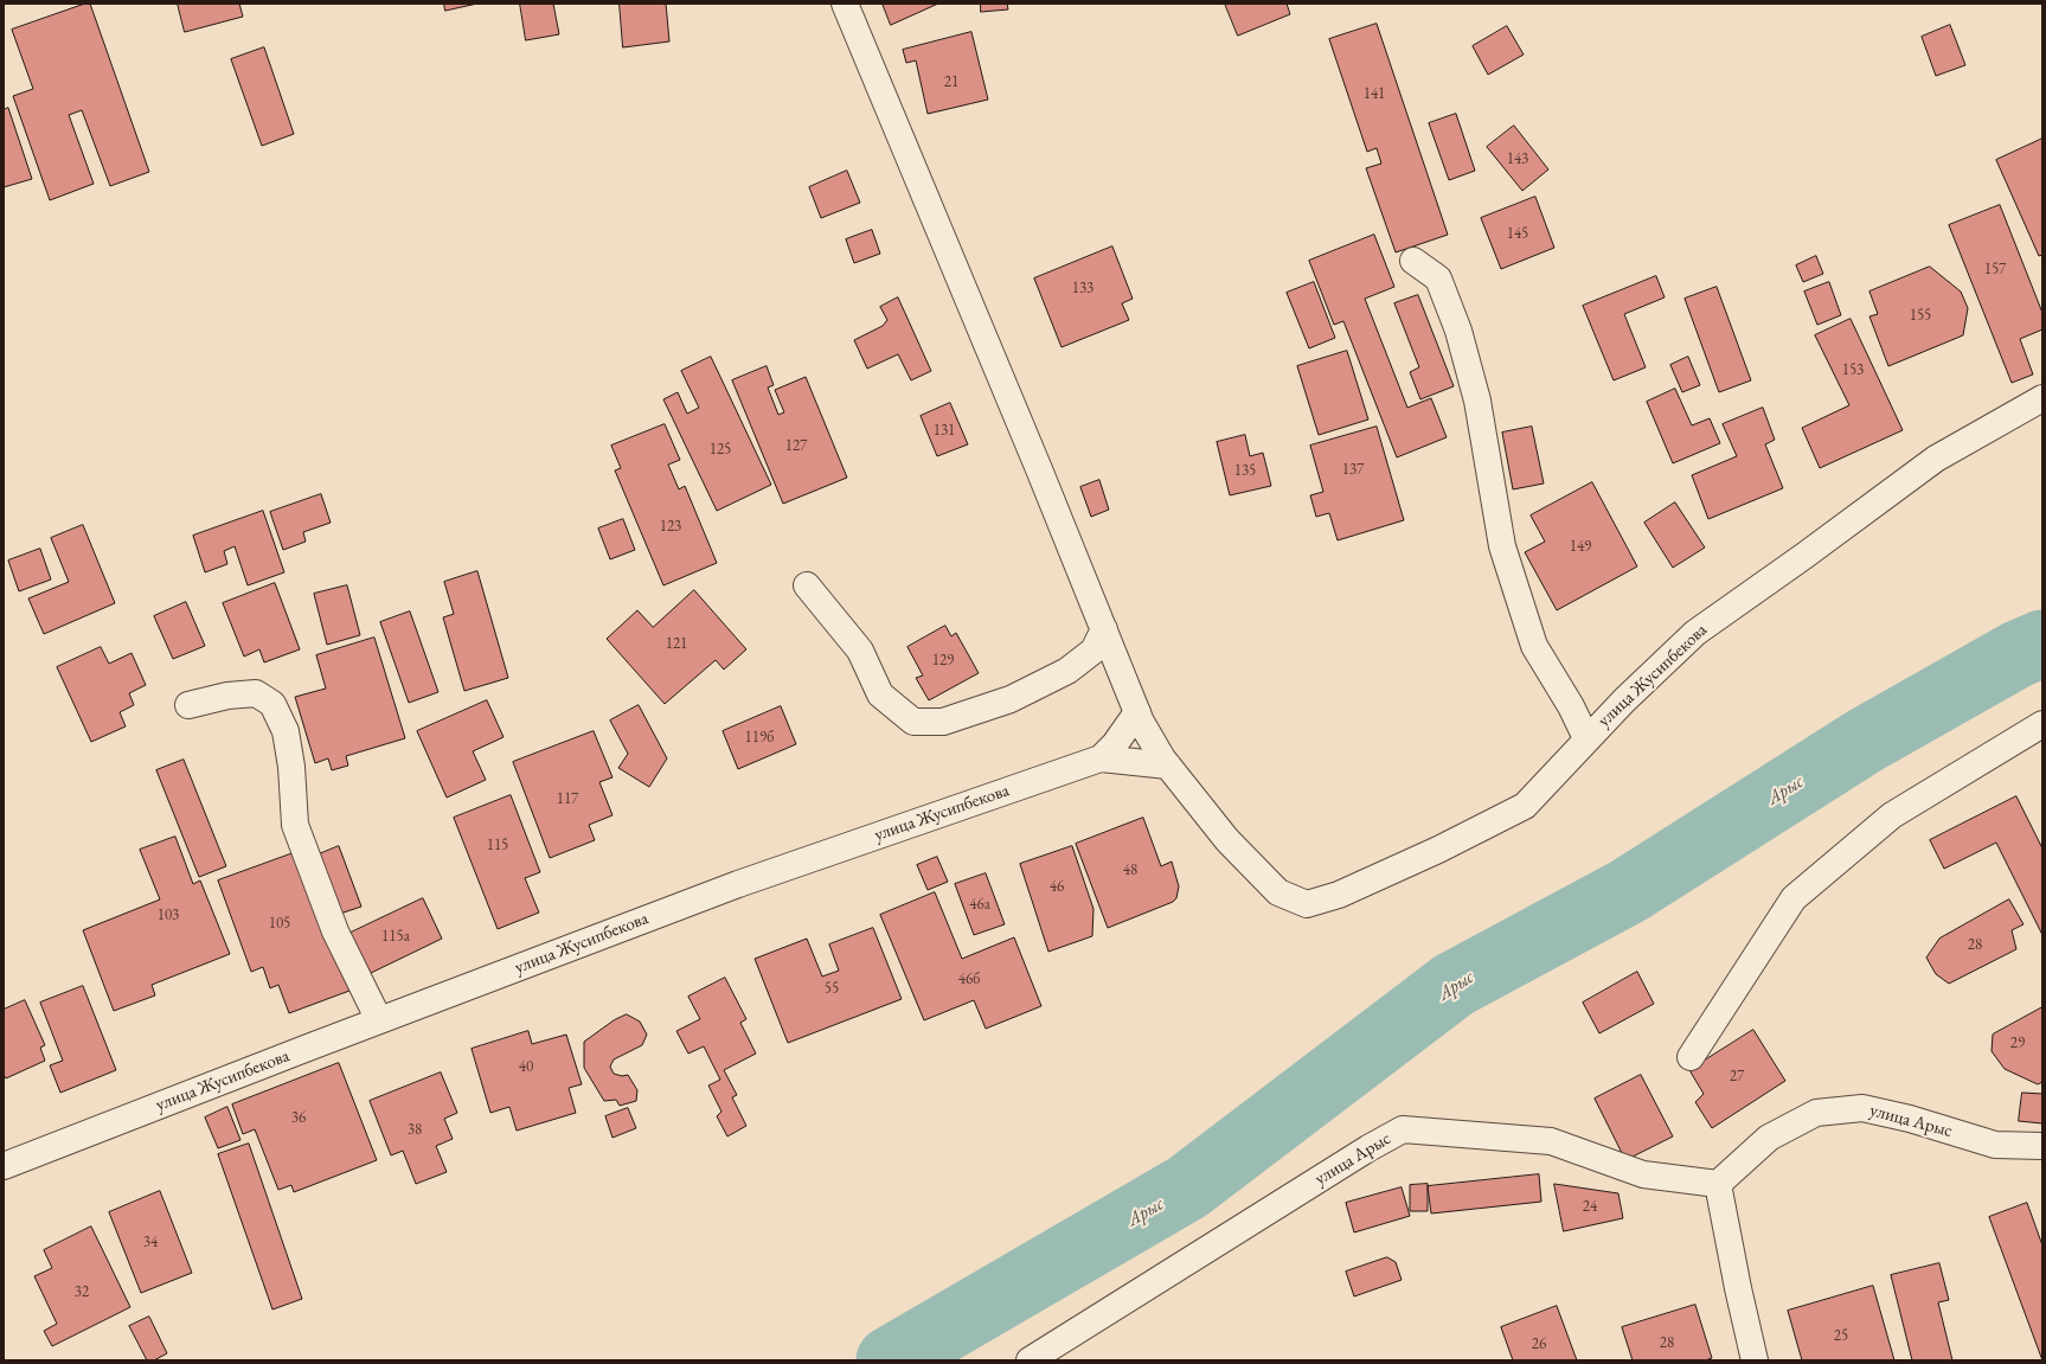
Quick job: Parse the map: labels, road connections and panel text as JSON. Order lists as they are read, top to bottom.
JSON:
{
  "streets": {
    "street": ["улица Жусипбекова", "улица Арыс"]
  },
  "water": ["Арыс"],
  "house_numbers": [
    "21",
    "141",
    "143",
    "145",
    "157",
    "133",
    "155",
    "153",
    "131",
    "127",
    "125",
    "137",
    "135",
    "123",
    "149",
    "121",
    "129",
    "119б",
    "117",
    "115",
    "48",
    "46",
    "46а",
    "103",
    "105",
    "115а",
    "28",
    "46б",
    "55",
    "29",
    "40",
    "27",
    "36",
    "38",
    "24",
    "34",
    "32",
    "25",
    "28",
    "26"
  ]
}
